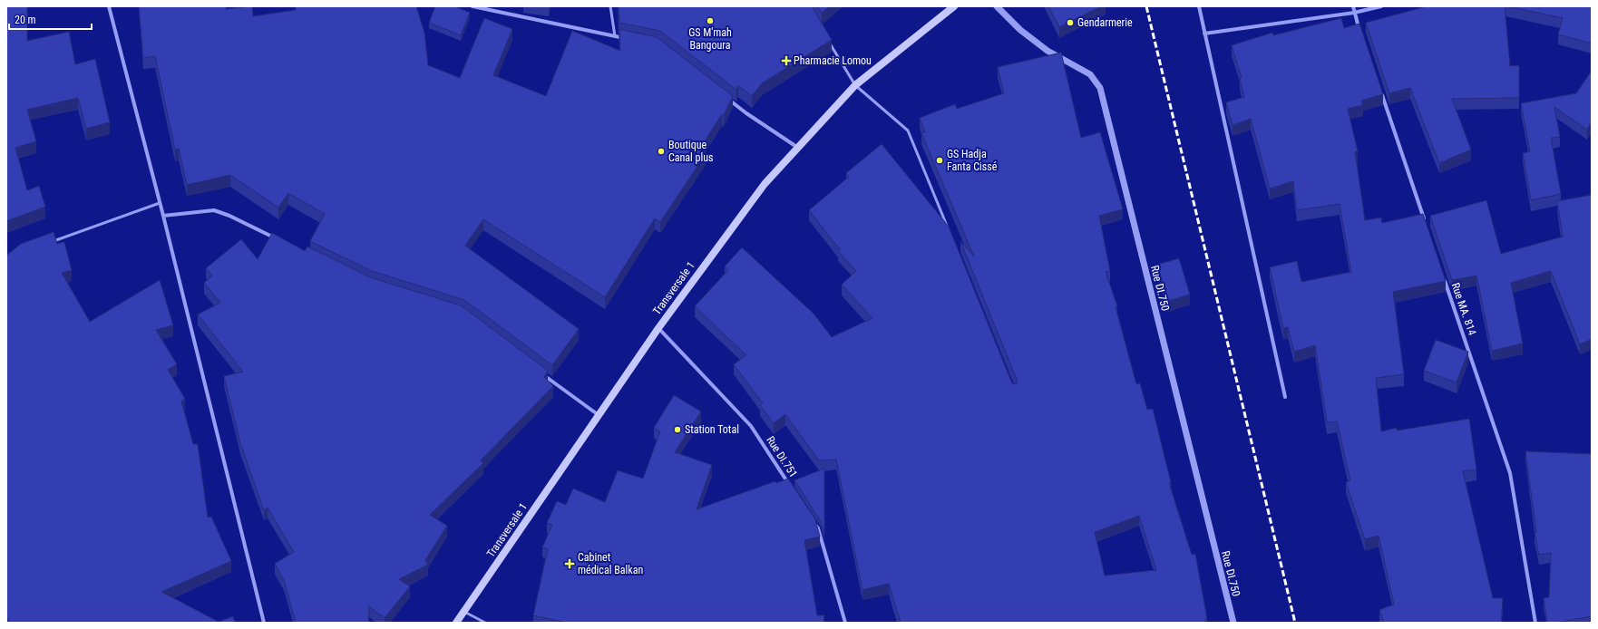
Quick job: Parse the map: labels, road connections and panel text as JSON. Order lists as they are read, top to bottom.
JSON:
{
  "streets": {
    "main road": ["Transversale 1"],
    "street": ["Rue DI.750", "Rue MA. 814", "Rue DI.751"]
  },
  "crossings": [
    ["Transversale 1", "Rue DI.751"]
  ],
  "places": {
    "other": [
      "GS M'mah Bangoura",
      "Gendarmerie",
      "Boutique Canal plus",
      "GS Hadja Fanta Cissé",
      "Station Total"
    ],
    "health": ["Pharmacie Lomou", "Cabinet médical Balkan"]
  },
  "scale_bar": "20 m"
}
